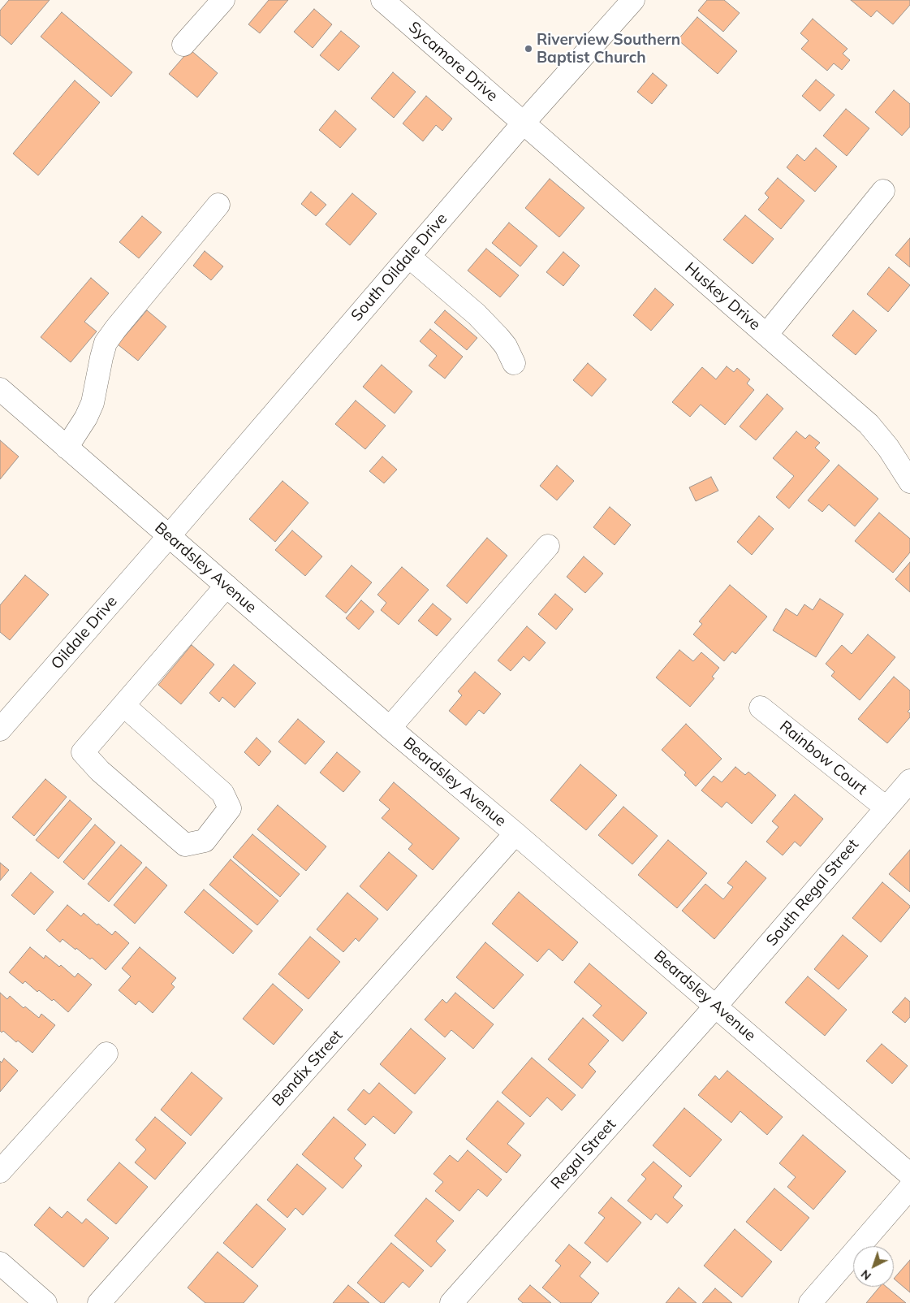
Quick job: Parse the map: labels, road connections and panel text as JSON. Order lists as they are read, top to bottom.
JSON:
{
  "streets": {
    "street": [
      "Sycamore Drive",
      "South Oildale Drive",
      "Huskey Drive",
      "Beardsley Avenue",
      "Oildale Drive",
      "Rainbow Court",
      "South Regal Street",
      "Bendix Street",
      "Regal Street"
    ]
  },
  "crossings": [
    ["Sycamore Drive", "South Oildale Drive"],
    ["Sycamore Drive", "Huskey Drive"],
    ["South Oildale Drive", "Huskey Drive"],
    ["South Oildale Drive", "Beardsley Avenue"],
    ["South Oildale Drive", "Oildale Drive"],
    ["Beardsley Avenue", "Oildale Drive"],
    ["Beardsley Avenue", "South Regal Street"],
    ["Beardsley Avenue", "Bendix Street"],
    ["Beardsley Avenue", "Regal Street"],
    ["Rainbow Court", "South Regal Street"],
    ["South Regal Street", "Regal Street"]
  ],
  "places": ["Riverview Southern Baptist Church"],
  "north": "bottom left"
}
